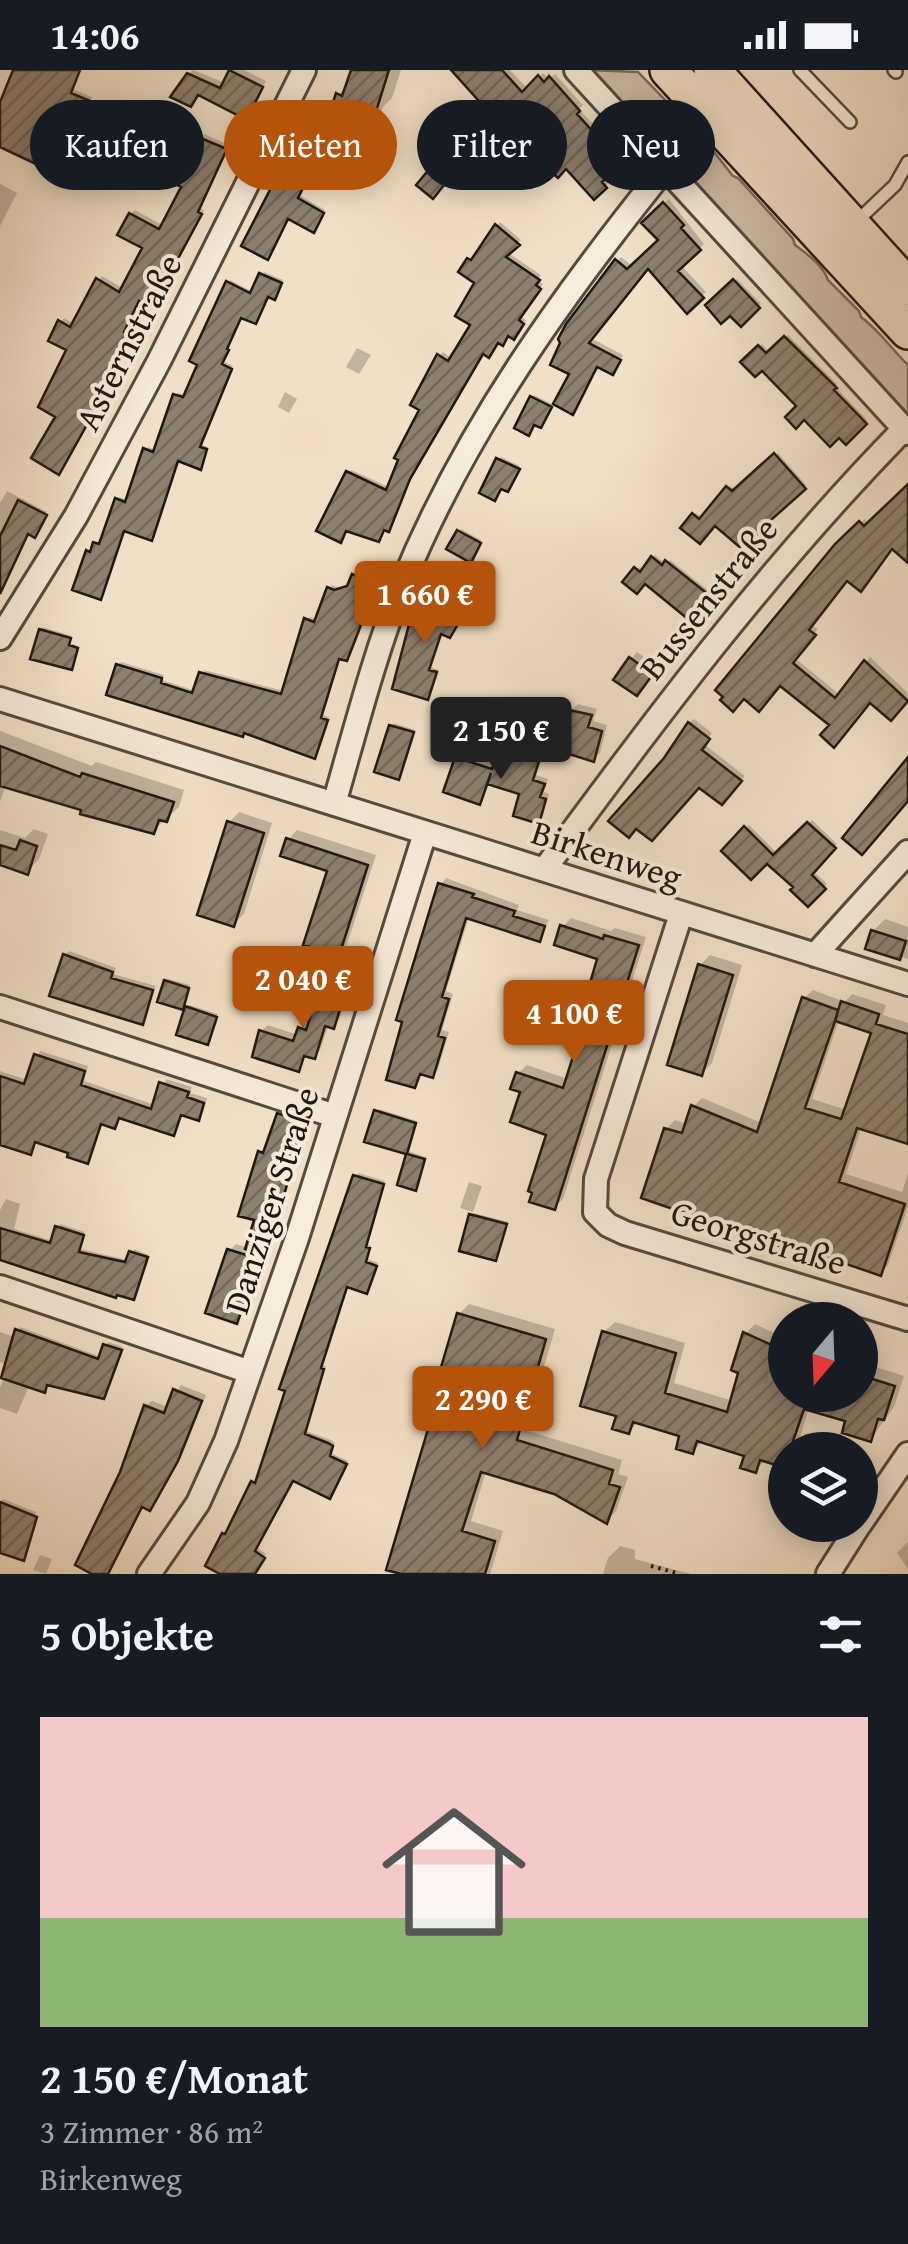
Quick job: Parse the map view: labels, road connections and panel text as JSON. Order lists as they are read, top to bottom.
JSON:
{
  "streets": {
    "street": [
      "Asternstraße",
      "Bussenstraße",
      "Birkenweg",
      "Danziger Straße",
      "Georgstraße"
    ]
  },
  "crossings": [
    ["Bussenstraße", "Birkenweg"],
    ["Birkenweg", "Danziger Straße"],
    ["Birkenweg", "Georgstraße"]
  ],
  "north": "bottom",
  "page": {
    "status": "14:06",
    "chip": [
      "Kaufen",
      "Mieten",
      "Filter",
      "Neu"
    ],
    "price": [
      "1 660 €",
      "2 150 €",
      "2 040 €",
      "4 100 €",
      "2 290 €"
    ],
    "heading": "5 Objekte",
    "list": [
      {
        "name": "2 150 €/Monat",
        "note": "3 Zimmer · 86 m² · Birkenweg"
      }
    ]
  }
}
